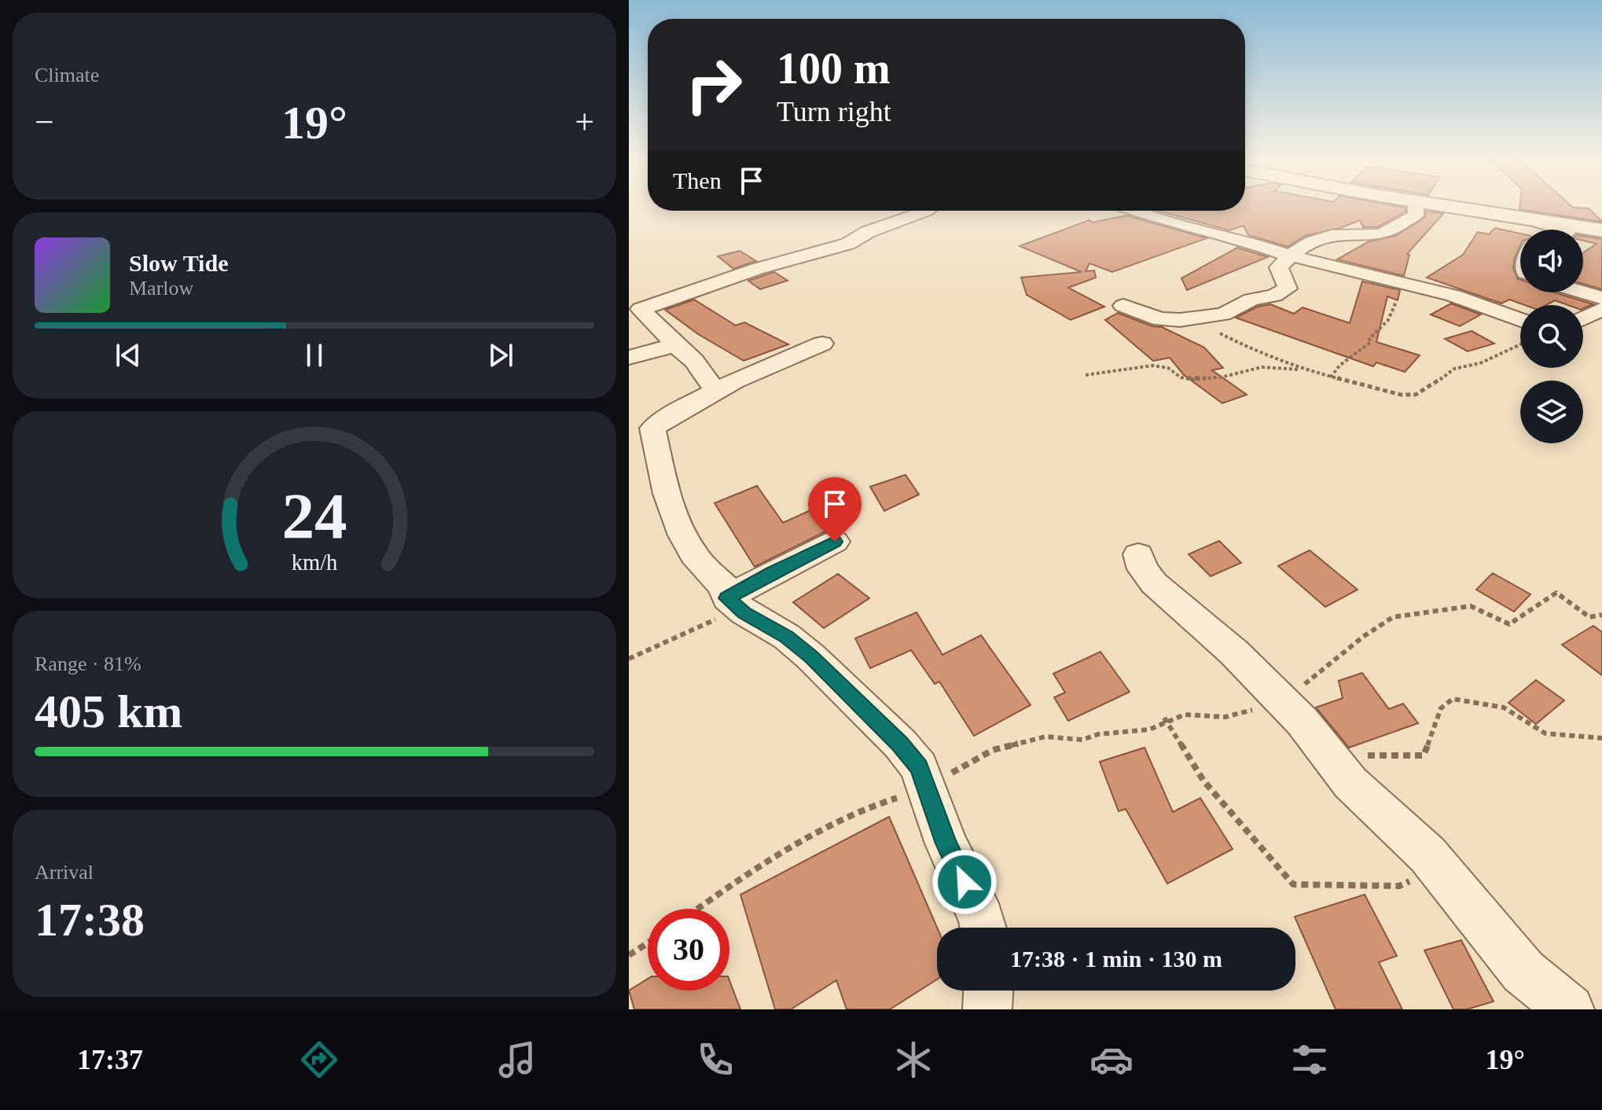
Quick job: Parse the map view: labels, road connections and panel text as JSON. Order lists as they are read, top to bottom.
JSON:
{
  "page": {
    "tile": [
      "Climate",
      ["Range · 81%", "405 km"],
      ["Arrival", "17:38"]
    ],
    "turn": ["100 m", "Turn right"],
    "heat": ["−", "19°", "+"],
    "then": "Then",
    "song": ["Slow Tide", "Marlow"],
    "limit": "30",
    "trip": "17:38 · 1 min · 130 m",
    "tabs": ["17:37", "19°"],
    "gauge": ["24", "km/h"]
  }
}
